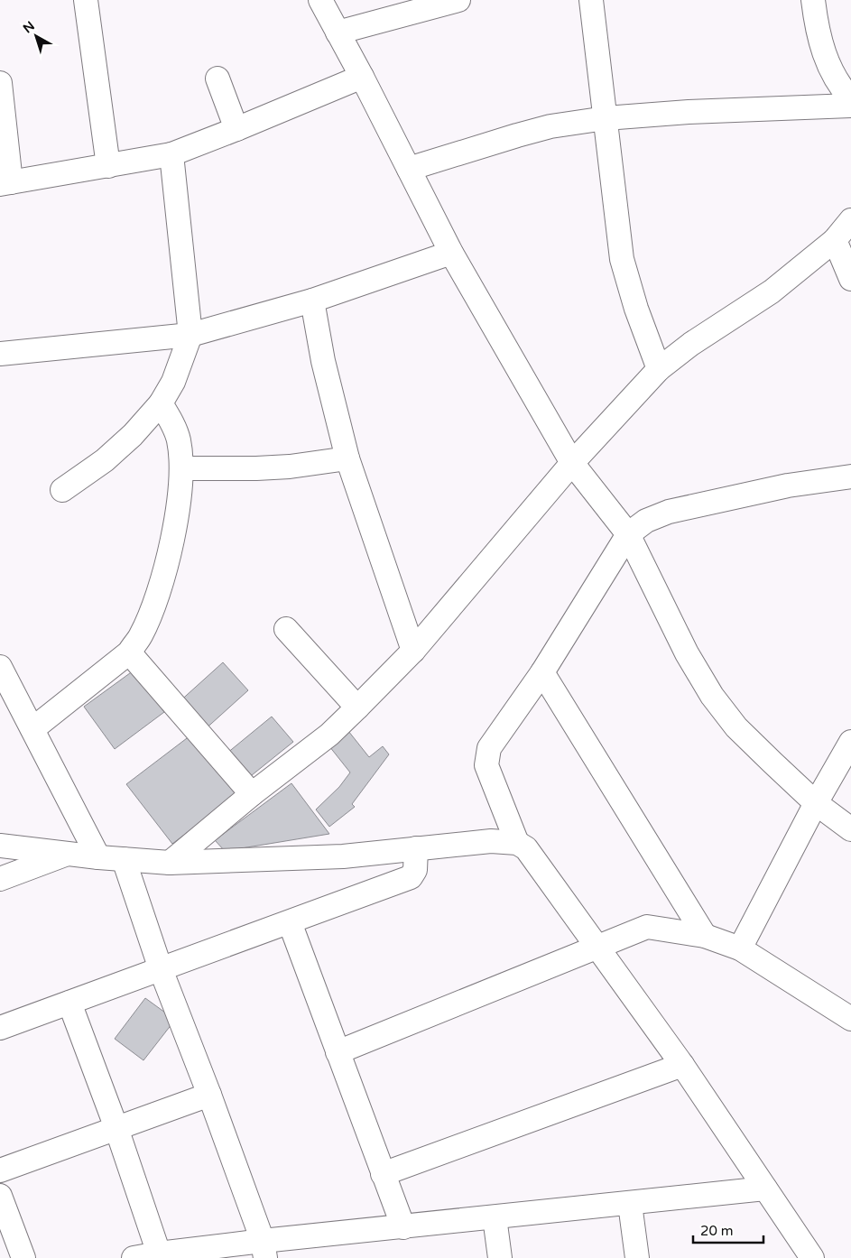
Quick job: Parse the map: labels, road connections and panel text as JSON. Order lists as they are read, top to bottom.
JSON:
{
  "scale_bar": "20 m",
  "north": "top left"
}
